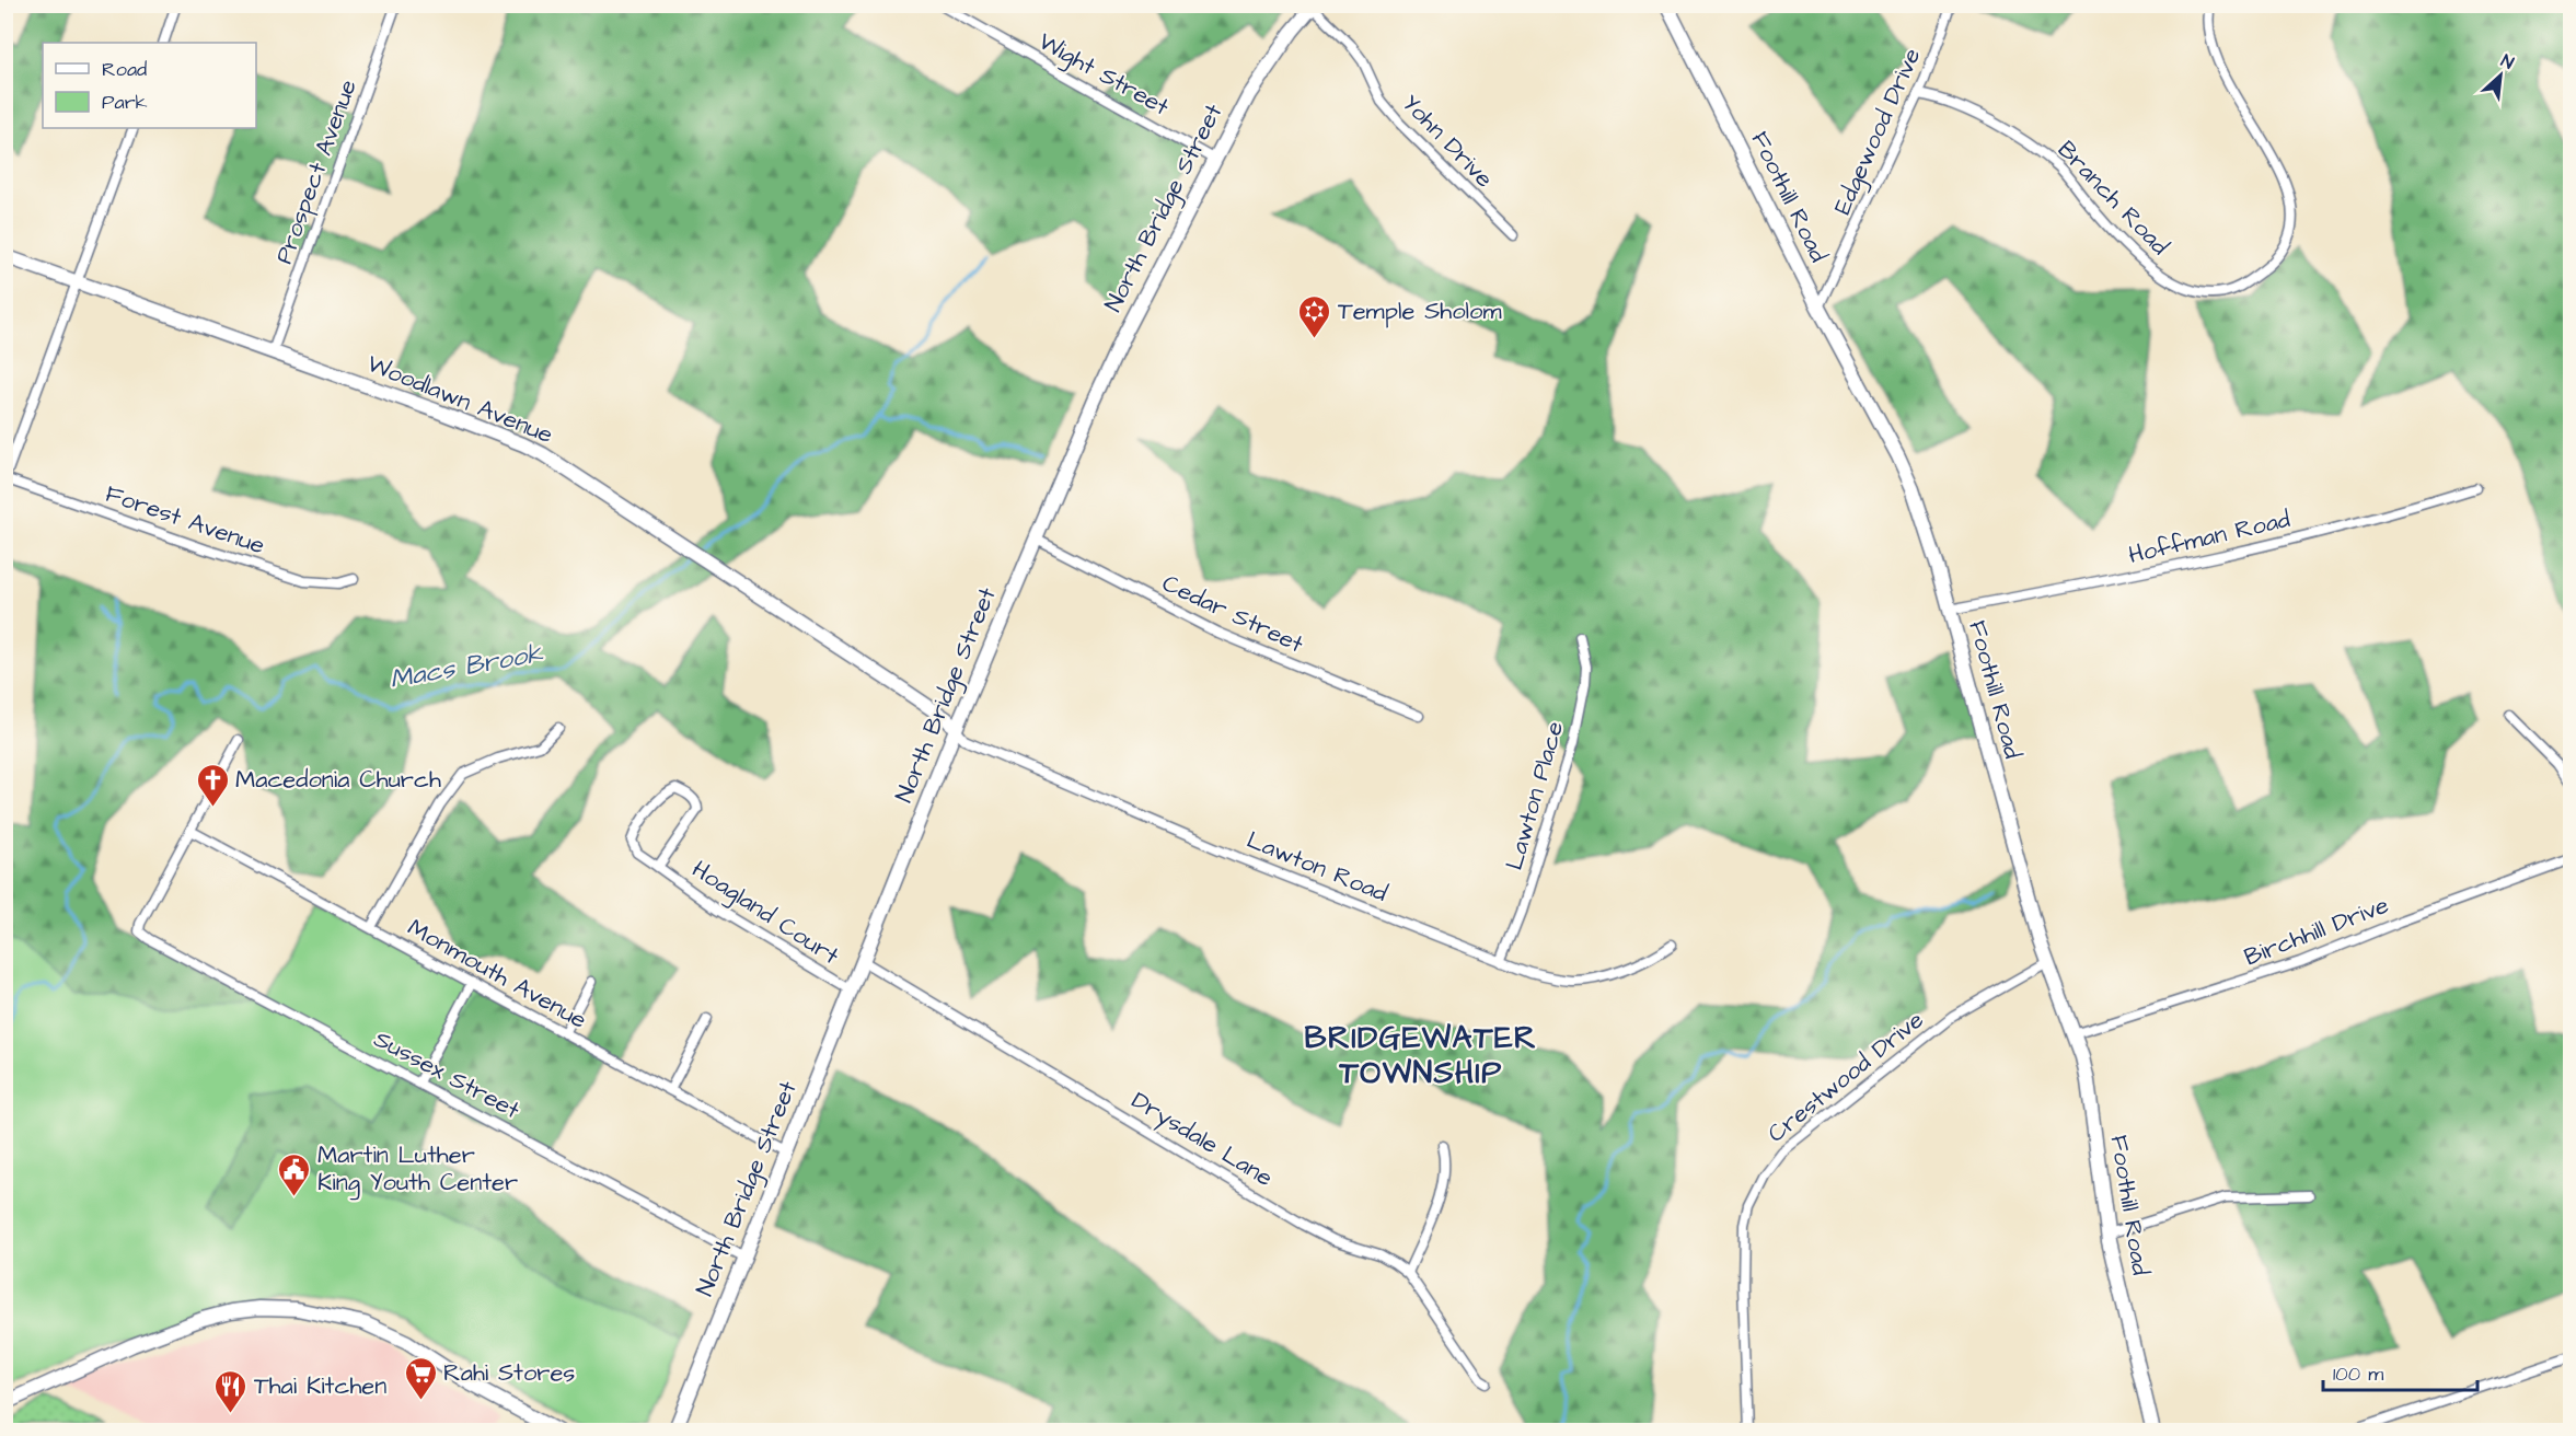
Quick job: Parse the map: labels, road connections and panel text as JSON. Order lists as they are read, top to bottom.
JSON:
{
  "streets": {
    "street": [
      "Wight Street",
      "Edgewood Drive",
      "Yohn Drive",
      "Prospect Avenue",
      "Foothill Road",
      "Branch Road",
      "North Bridge Street",
      "Woodlawn Avenue",
      "Forest Avenue",
      "Hoffman Road",
      "Cedar Street",
      "Lawton Place",
      "Lawton Road",
      "Hoagland Court",
      "Birchhill Drive",
      "Monmouth Avenue",
      "Sussex Street",
      "Crestwood Drive",
      "Drysdale Lane"
    ]
  },
  "crossings": [
    ["Wight Street", "North Bridge Street"],
    ["Edgewood Drive", "Foothill Road"],
    ["Edgewood Drive", "Branch Road"],
    ["Yohn Drive", "North Bridge Street"],
    ["Prospect Avenue", "Woodlawn Avenue"],
    ["Foothill Road", "Hoffman Road"],
    ["Foothill Road", "Birchhill Drive"],
    ["Foothill Road", "Crestwood Drive"],
    ["North Bridge Street", "Woodlawn Avenue"],
    ["North Bridge Street", "Cedar Street"],
    ["North Bridge Street", "Lawton Road"],
    ["North Bridge Street", "Hoagland Court"],
    ["North Bridge Street", "Monmouth Avenue"],
    ["North Bridge Street", "Sussex Street"],
    ["North Bridge Street", "Drysdale Lane"],
    ["Woodlawn Avenue", "Lawton Road"],
    ["Lawton Place", "Lawton Road"],
    ["Monmouth Avenue", "Sussex Street"]
  ],
  "districts": ["BRIDGEWATER TOWNSHIP"],
  "water": ["Macs Brook"],
  "places": {
    "synagogue": ["Temple Sholom"],
    "church": ["Macedonia Church"],
    "public building": ["Martin Luther King Youth Center"],
    "supermarket": ["Rahi Stores"],
    "restaurant": ["Thai Kitchen"]
  },
  "legend": ["Road", "Park"],
  "scale_bar": "100 m",
  "north": "top right"
}
